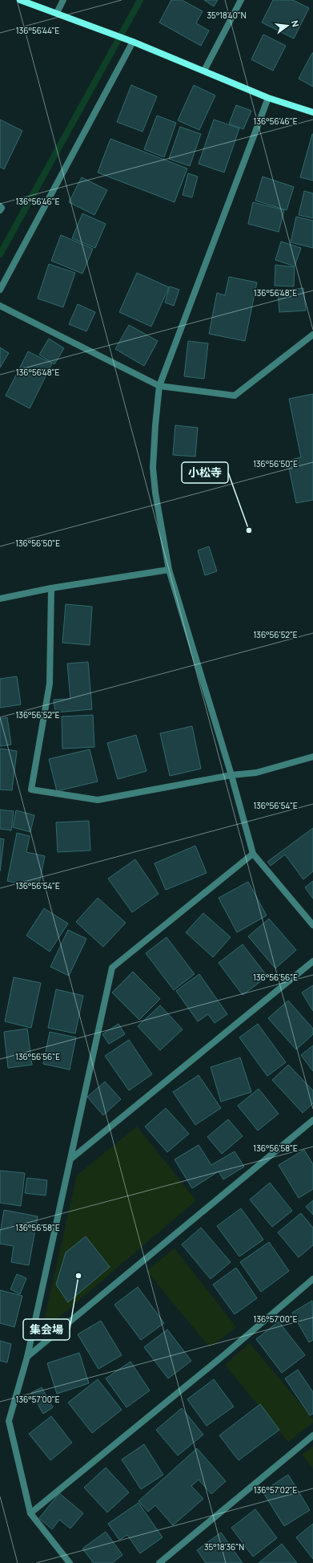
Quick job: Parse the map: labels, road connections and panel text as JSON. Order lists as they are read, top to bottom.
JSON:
{
  "places": ["小松寺", "集会場"],
  "north": "right",
  "coordinates": [
    "35°18'40\"N",
    "136°56'44\"E",
    "136°56'46\"E",
    "136°56'48\"E",
    "136°56'50\"E",
    "136°56'52\"E",
    "136°56'54\"E",
    "136°56'56\"E",
    "136°56'58\"E",
    "136°57'00\"E",
    "136°57'02\"E",
    "35°18'36\"N"
  ]
}
